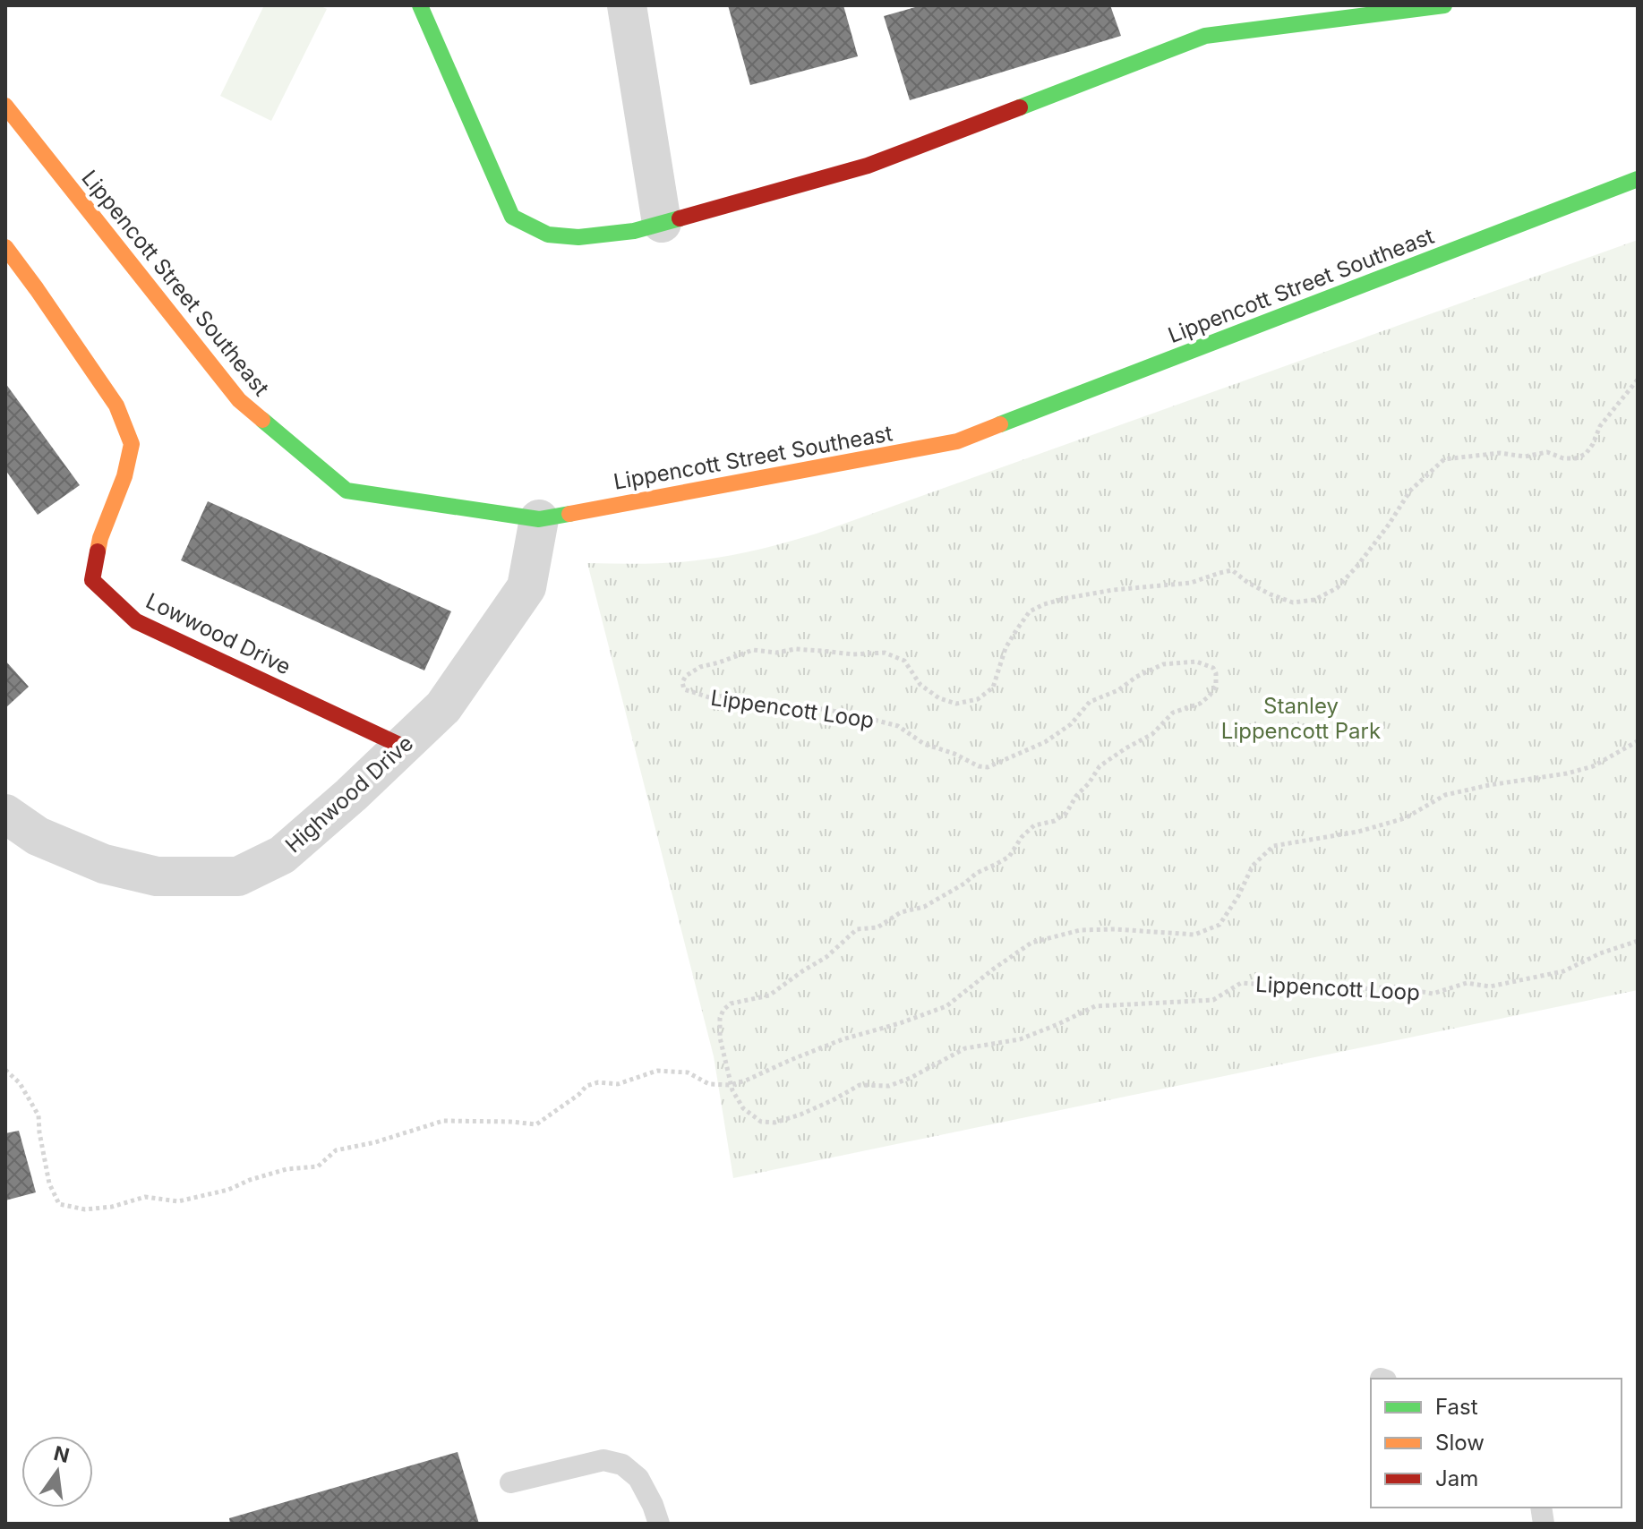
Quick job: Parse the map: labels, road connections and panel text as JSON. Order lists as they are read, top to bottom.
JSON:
{
  "streets": {
    "street": ["Lippencott Street Southeast", "Lowwood Drive", "Highwood Drive"],
    "path": ["Lippencott Loop"]
  },
  "crossings": [
    ["Lippencott Street Southeast", "Highwood Drive"],
    ["Lowwood Drive", "Highwood Drive"]
  ],
  "parks": ["Stanley Lippencott Park"],
  "legend": ["Fast", "Slow", "Jam"],
  "north": "top"
}
